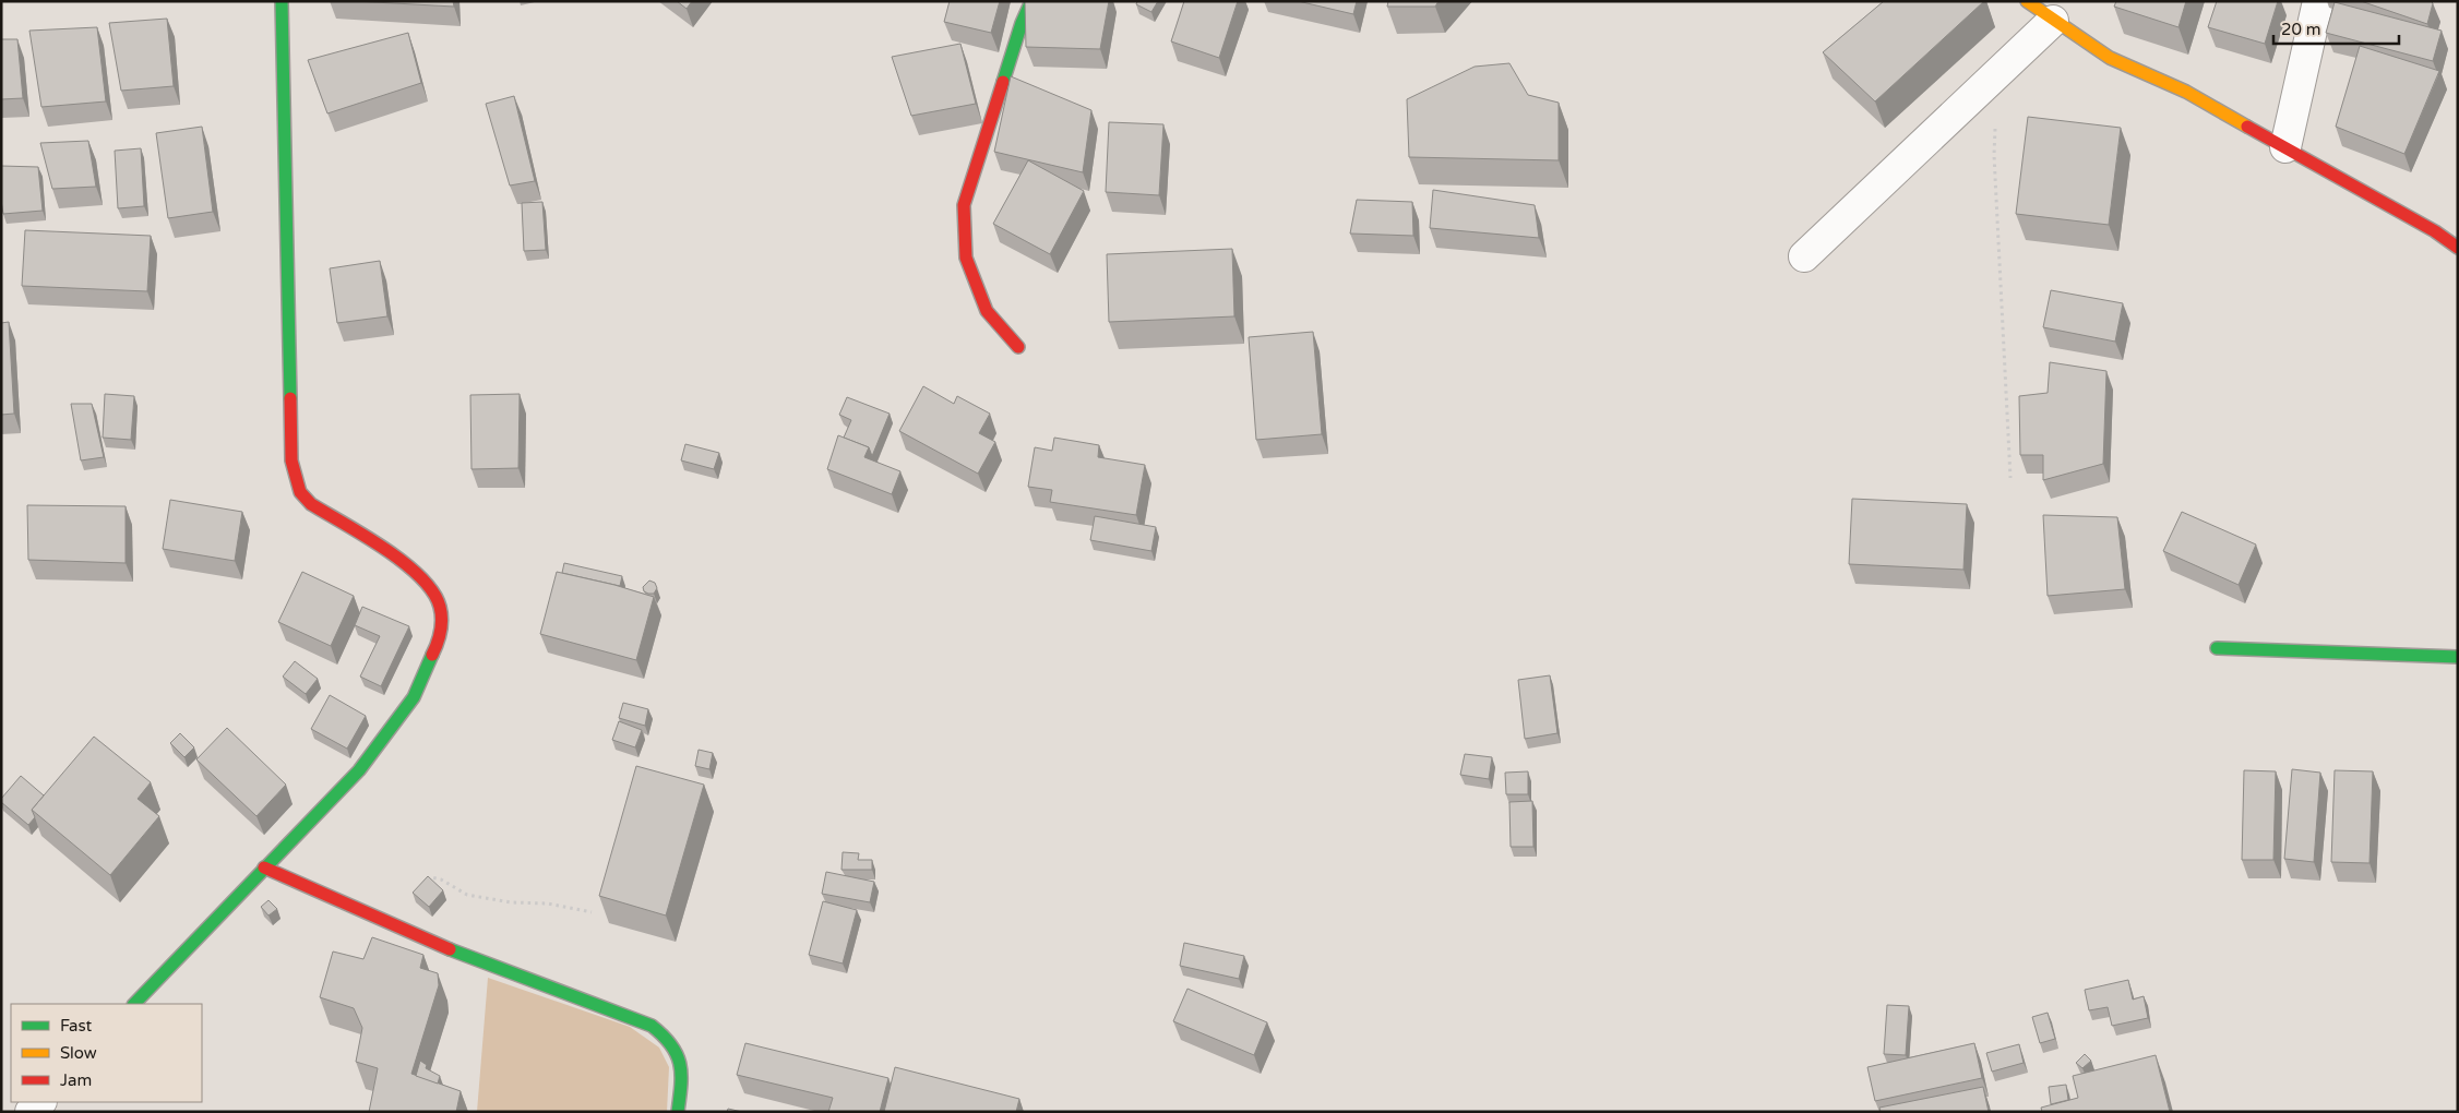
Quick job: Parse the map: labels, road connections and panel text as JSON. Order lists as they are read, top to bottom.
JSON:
{
  "legend": ["Fast", "Slow", "Jam"],
  "scale_bar": "20 m"
}
